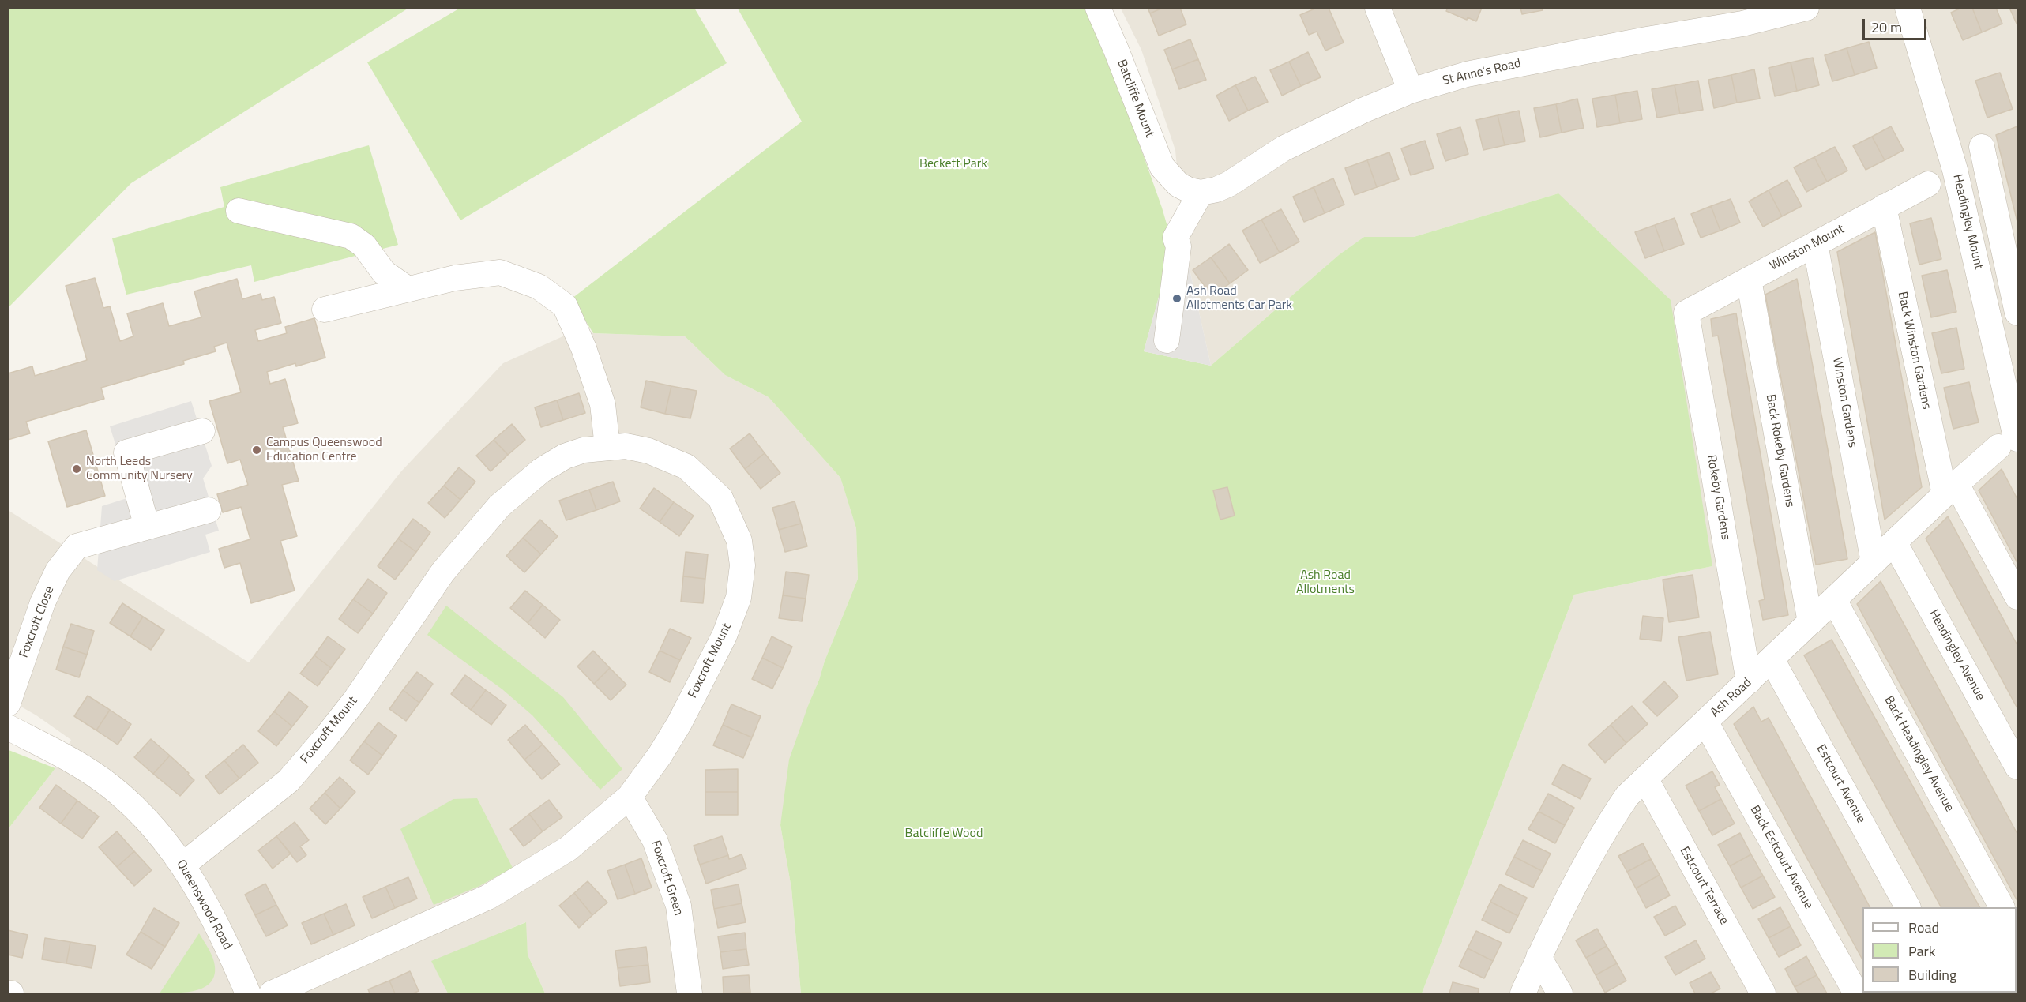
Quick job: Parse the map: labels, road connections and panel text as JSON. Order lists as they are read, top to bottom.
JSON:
{
  "streets": {
    "street": [
      "St Anne's Road",
      "Batcliffe Mount",
      "Headingley Mount",
      "Winston Mount",
      "Back Winston Gardens",
      "Winston Gardens",
      "Back Rokeby Gardens",
      "Rokeby Gardens",
      "Foxcroft Close",
      "Headingley Avenue",
      "Foxcroft Mount",
      "Ash Road",
      "Back Headingley Avenue",
      "Estcourt Avenue",
      "Back Estcourt Avenue",
      "Foxcroft Green",
      "Estcourt Terrace",
      "Queenswood Road"
    ]
  },
  "crossings": [
    ["St Anne's Road", "Batcliffe Mount"],
    ["Headingley Mount", "Ash Road"],
    ["Winston Mount", "Back Winston Gardens"],
    ["Winston Mount", "Winston Gardens"],
    ["Winston Mount", "Back Rokeby Gardens"],
    ["Winston Mount", "Rokeby Gardens"],
    ["Back Winston Gardens", "Ash Road"],
    ["Winston Gardens", "Ash Road"],
    ["Back Rokeby Gardens", "Ash Road"],
    ["Rokeby Gardens", "Ash Road"],
    ["Headingley Avenue", "Ash Road"],
    ["Foxcroft Mount", "Foxcroft Green"],
    ["Foxcroft Mount", "Queenswood Road"],
    ["Ash Road", "Back Headingley Avenue"],
    ["Ash Road", "Estcourt Avenue"],
    ["Ash Road", "Back Estcourt Avenue"],
    ["Ash Road", "Estcourt Terrace"]
  ],
  "parks": ["Beckett Park", "Ash Road Allotments", "Batcliffe Wood"],
  "places": ["Ash Road Allotments Car Park", "Campus Queenswood Education Centre", "North Leeds Community Nursery"],
  "legend": ["Road", "Park", "Building"],
  "scale_bar": "20 m"
}
